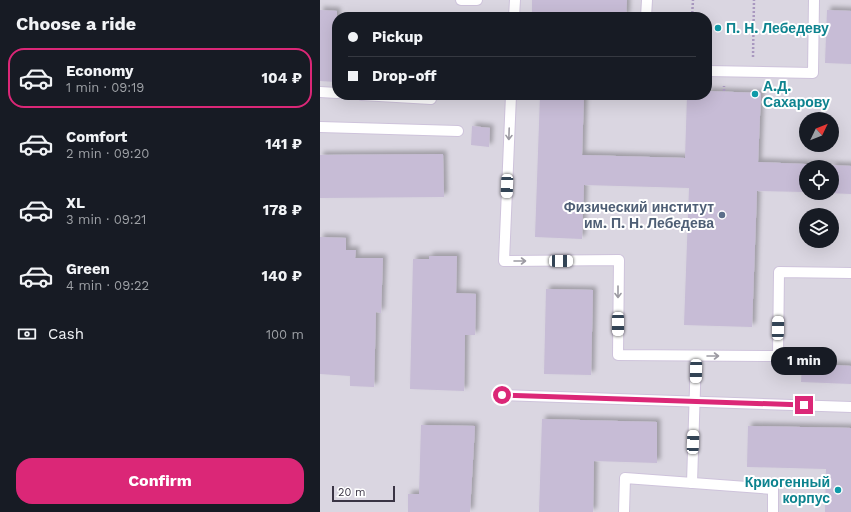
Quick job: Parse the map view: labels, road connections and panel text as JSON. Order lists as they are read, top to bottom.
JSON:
{
  "places": [
    "П. Н. Лебедеву",
    "А.Д. Сахарову",
    "Физический институт им. П. Н. Лебедева",
    "Криогенный корпус"
  ],
  "scale_bar": "20 m",
  "north": "top right",
  "page": {
    "heading": "Choose a ride",
    "banner": ["Pickup", "Drop-off"],
    "list": [
      {
        "name": "Economy",
        "note": "1 min · 09:19",
        "value": "104 ₽"
      },
      {
        "name": "Comfort",
        "note": "2 min · 09:20",
        "value": "141 ₽"
      },
      {
        "name": "XL",
        "note": "3 min · 09:21",
        "value": "178 ₽"
      },
      {
        "name": "Green",
        "note": "4 min · 09:22",
        "value": "140 ₽"
      }
    ],
    "pay": ["Cash", "100 m"],
    "bubble": "1 min",
    "buttons": "Confirm",
    "scale": "20 m"
  }
}
